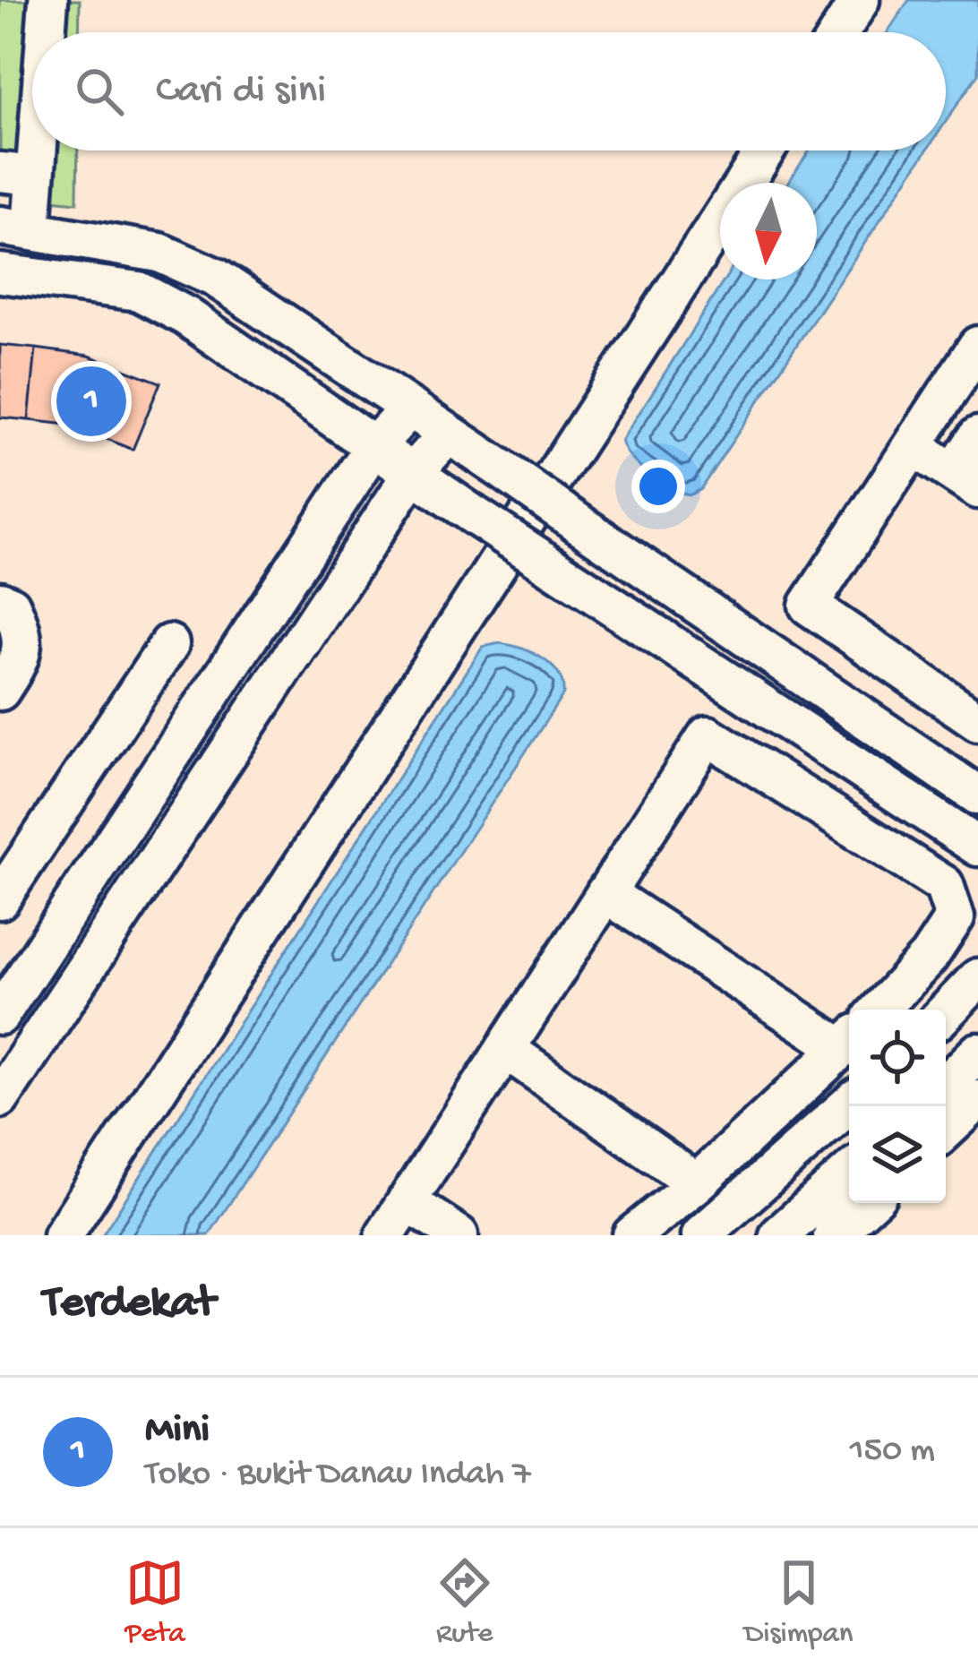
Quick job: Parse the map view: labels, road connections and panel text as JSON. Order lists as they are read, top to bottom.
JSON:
{
  "north": "bottom",
  "page": {
    "search": "Cari di sini",
    "pins": "1",
    "heading": "Terdekat",
    "list": [
      {
        "mark": "1",
        "name": "Mini",
        "note": "Toko · Bukit Danau Indah 7",
        "value": "150 m"
      }
    ],
    "nav": ["Peta", "Rute", "Disimpan"]
  }
}
